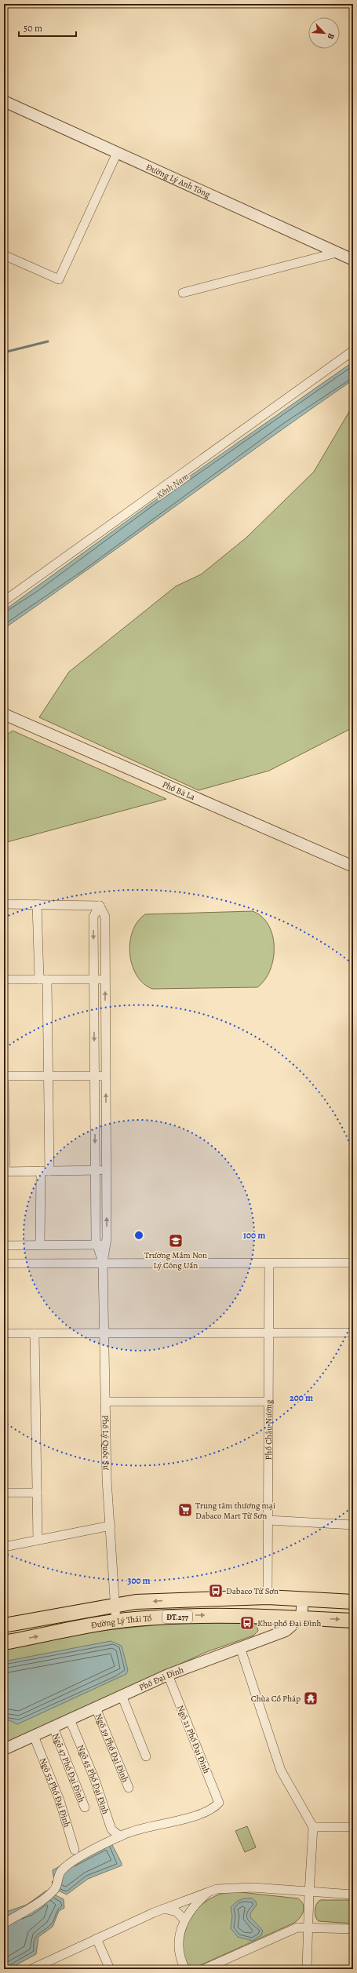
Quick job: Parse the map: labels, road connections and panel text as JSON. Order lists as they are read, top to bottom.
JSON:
{
  "streets": {
    "main road": ["ĐT.277", "Đường Lý Thái Tổ"],
    "street": [
      "Đường Lý Anh Tông",
      "Phố Bà La",
      "Phố Châu Nương",
      "Phố Lý Quốc Sư",
      "Phố Đại Đình",
      "Ngõ 21 Phố Đại Đình",
      "Ngõ 39 Phố Đại Đình",
      "Ngõ 47 Phố Đại Đình",
      "Ngõ 45 Phố Đại Đình",
      "Ngõ 55 Phố Đại Đình"
    ]
  },
  "crossings": [
    ["Phố Châu Nương", "Đường Lý Thái Tổ"],
    ["Phố Lý Quốc Sư", "Đường Lý Thái Tổ"],
    ["Đường Lý Thái Tổ", "Phố Đại Đình"],
    ["Phố Đại Đình", "Ngõ 21 Phố Đại Đình"],
    ["Phố Đại Đình", "Ngõ 39 Phố Đại Đình"],
    ["Phố Đại Đình", "Ngõ 47 Phố Đại Đình"],
    ["Phố Đại Đình", "Ngõ 45 Phố Đại Đình"],
    ["Phố Đại Đình", "Ngõ 55 Phố Đại Đình"],
    ["Ngõ 21 Phố Đại Đình", "Ngõ 45 Phố Đại Đình"]
  ],
  "water": ["Kênh Nam"],
  "places": {
    "school or university": ["Trường Mầm Non Lý Công Uẩn"],
    "supermarket": ["Trung tâm thương mại Dabaco Mart Từ Sơn"],
    "bus stop": ["Dabaco Từ Sơn", "Khu phố Đại Đình"],
    "temple": ["Chùa Cổ Pháp"]
  },
  "scale_bar": "50 m",
  "north": "bottom right",
  "rings": ["100 m", "200 m", "300 m"]
}
